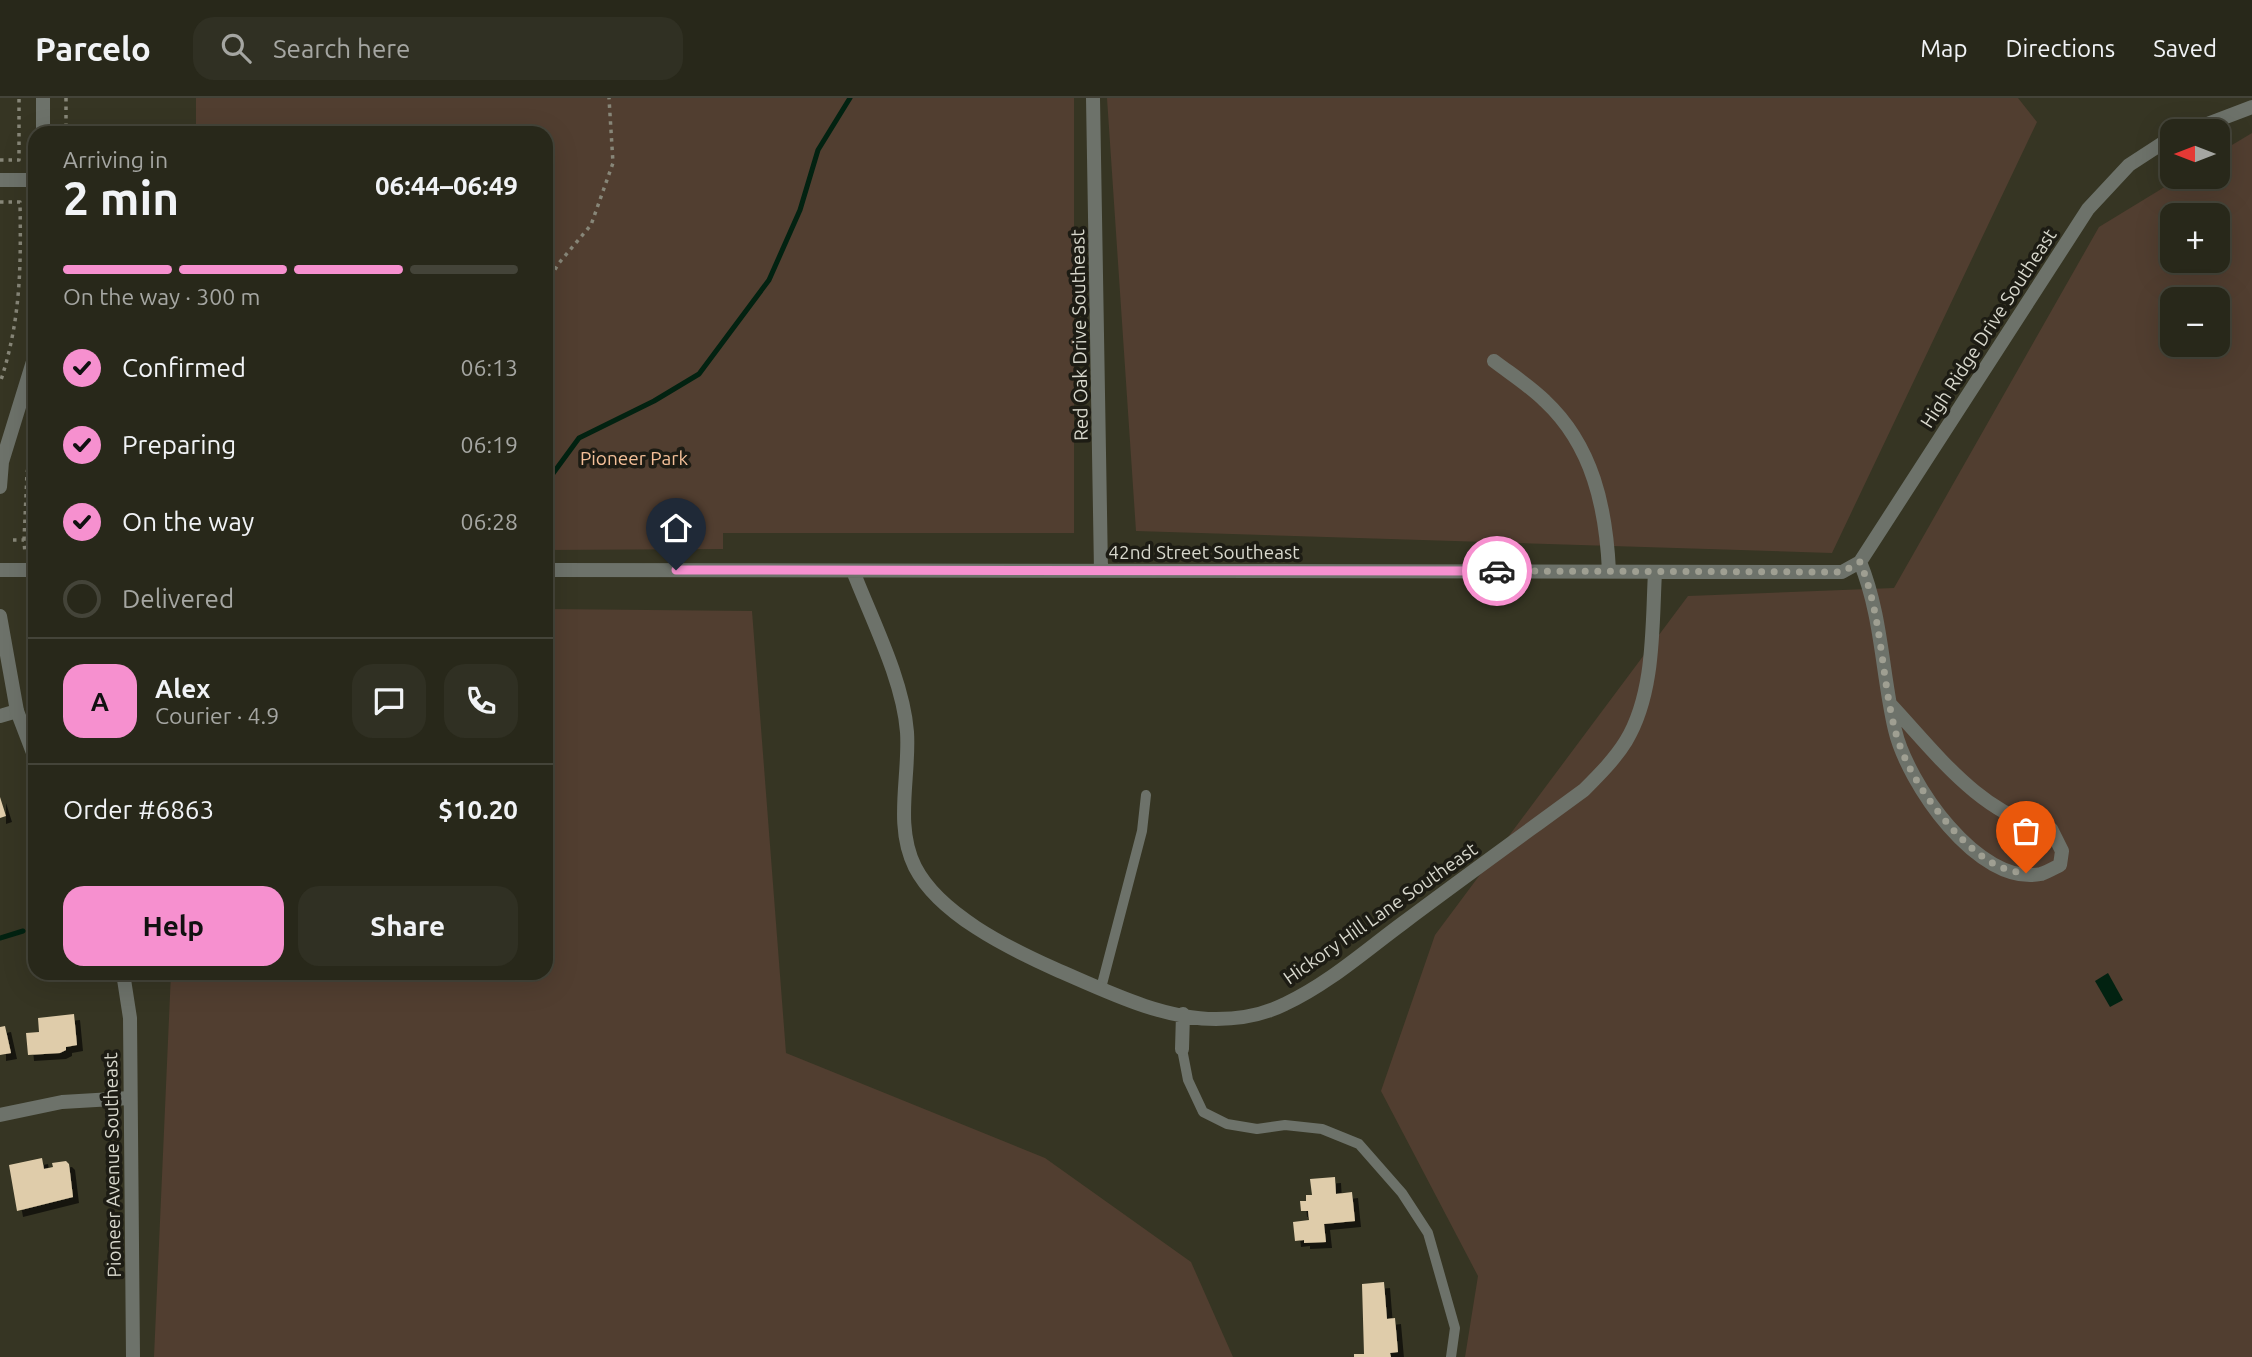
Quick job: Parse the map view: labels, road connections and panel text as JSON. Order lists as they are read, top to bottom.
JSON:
{
  "streets": {
    "street": [
      "High Ridge Drive Southeast",
      "Red Oak Drive Southeast",
      "42nd Street Southeast",
      "Hickory Hill Lane Southeast",
      "Pioneer Avenue Southeast"
    ]
  },
  "crossings": [
    ["High Ridge Drive Southeast", "42nd Street Southeast"],
    ["Red Oak Drive Southeast", "42nd Street Southeast"],
    ["42nd Street Southeast", "Hickory Hill Lane Southeast"]
  ],
  "parks": ["Pioneer Park"],
  "north": "left",
  "page": {
    "header": "Parcelo",
    "search": "Search here",
    "nav": ["Map", "Directions", "Saved"],
    "map_buttons": ["+", "−"],
    "heading": ["2 min", "Arriving in", "06:44–06:49"],
    "panel": [
      "Alex",
      "Courier · 4.9",
      "Order #6863",
      "$10.20"
    ],
    "bar": "On the way · 300 m",
    "list": [
      ["Confirmed", "06:13"],
      ["Preparing", "06:19"],
      ["On the way", "06:28"],
      "Delivered"
    ],
    "round": "A",
    "buttons": ["Help", "Share"]
  }
}
